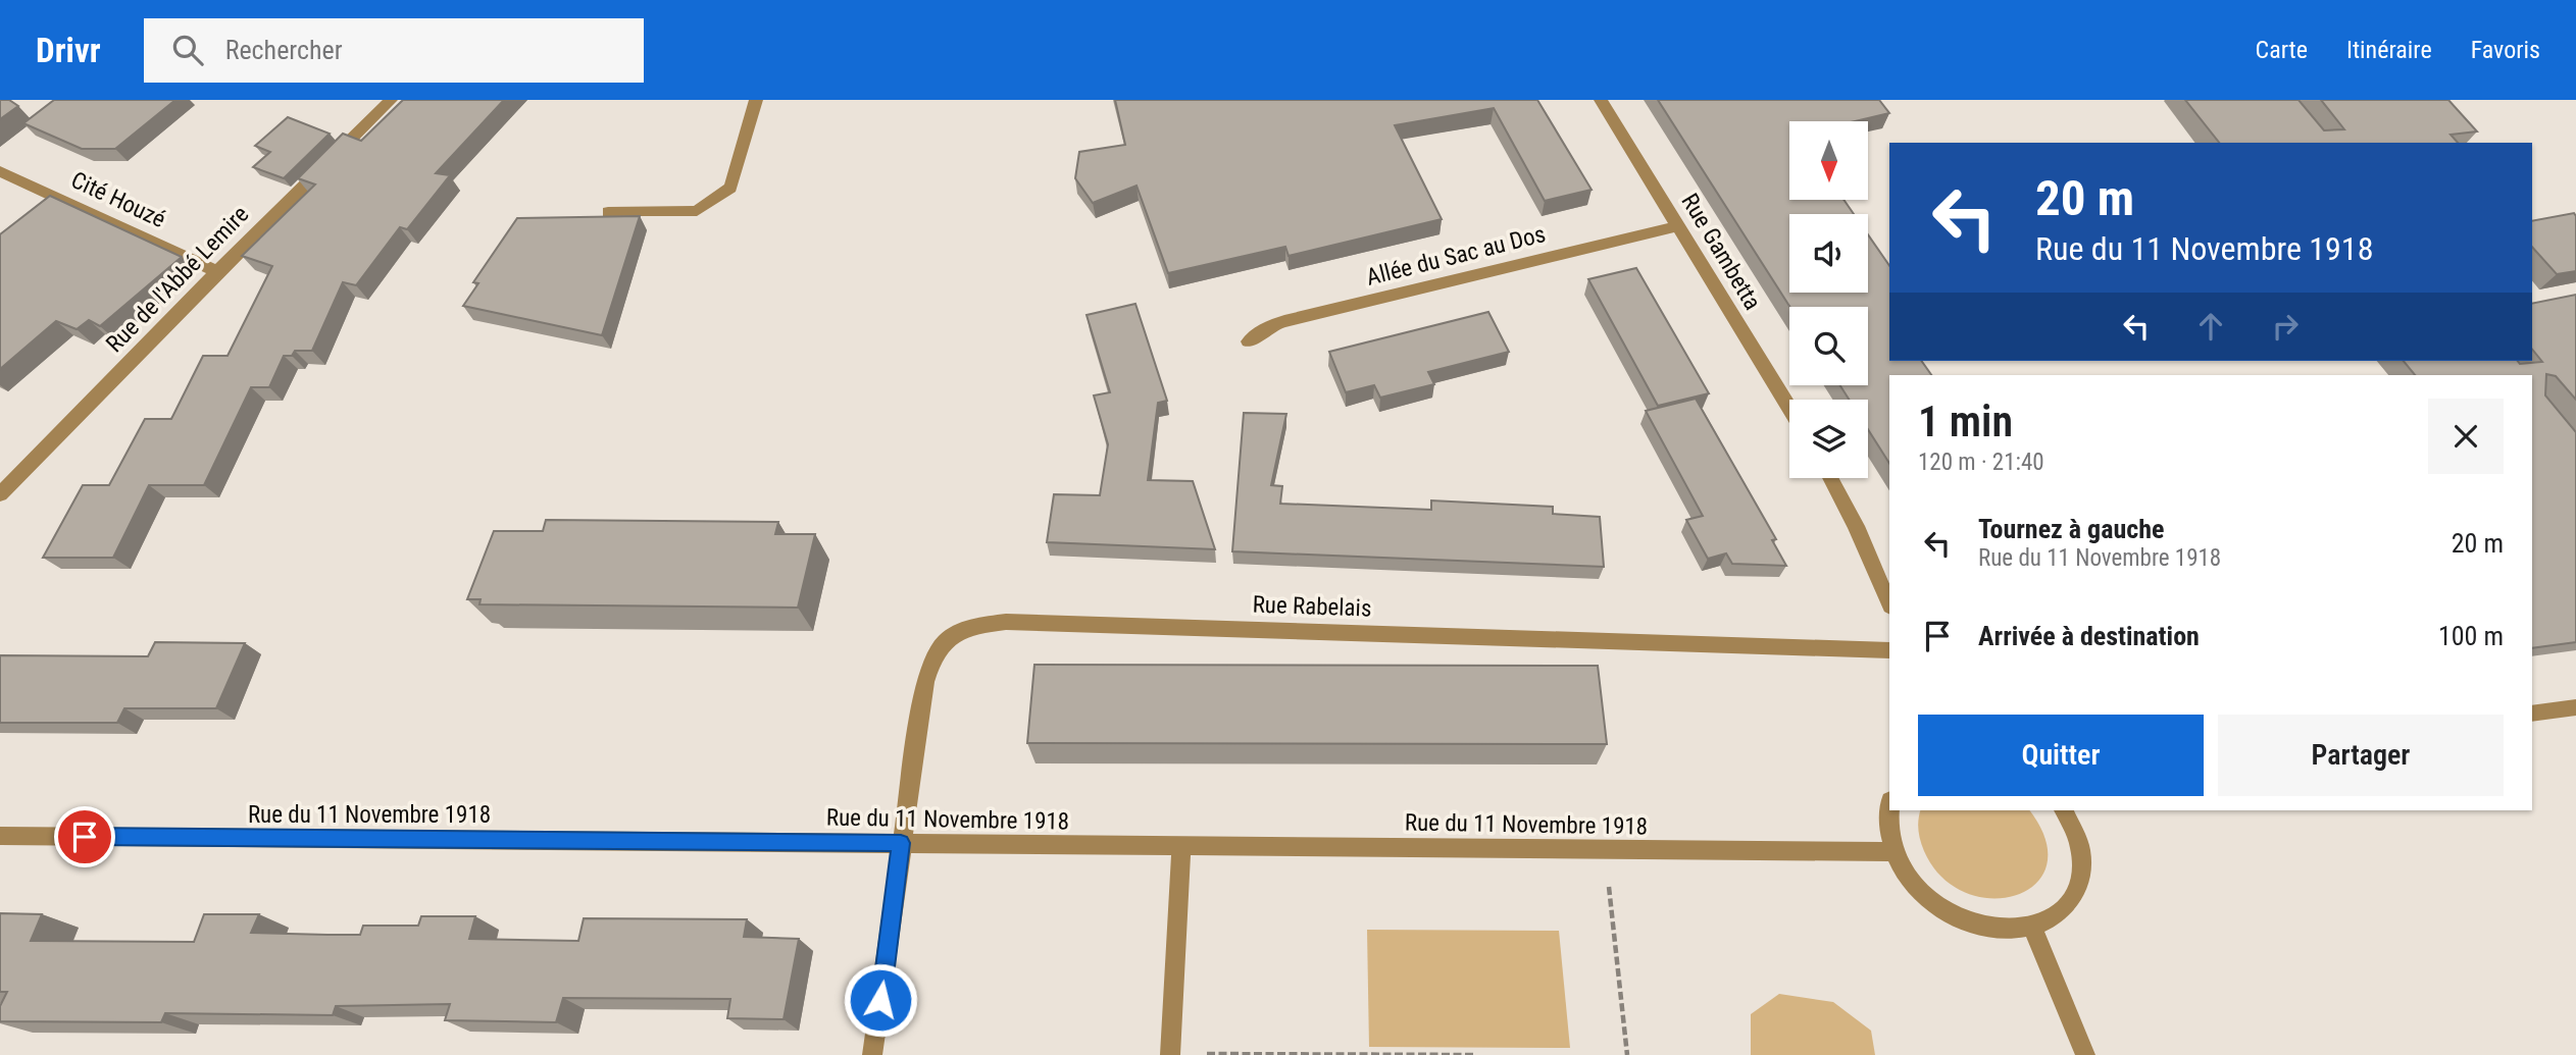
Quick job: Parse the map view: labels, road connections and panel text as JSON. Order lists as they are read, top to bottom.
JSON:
{
  "streets": {
    "street": [
      "Cité Houzé",
      "Rue Gambetta",
      "Allée du Sac au Dos",
      "Rue de l'Abbé Lemire",
      "Rue Rabelais",
      "Rue du 11 Novembre 1918"
    ]
  },
  "crossings": [
    ["Cité Houzé", "Rue de l'Abbé Lemire"],
    ["Rue Gambetta", "Allée du Sac au Dos"],
    ["Rue Rabelais", "Rue du 11 Novembre 1918"]
  ],
  "north": "bottom",
  "page": {
    "header": "Drivr",
    "search": "Rechercher",
    "nav": ["Carte", "Itinéraire", "Favoris"],
    "turn": ["20 m", "Rue du 11 Novembre 1918"],
    "heading": ["1 min", "120 m · 21:40"],
    "list": [
      {
        "name": "Tournez à gauche",
        "note": "Rue du 11 Novembre 1918",
        "value": "20 m"
      },
      {
        "name": "Arrivée à destination",
        "value": "100 m"
      }
    ],
    "buttons": ["Quitter", "Partager"]
  }
}
